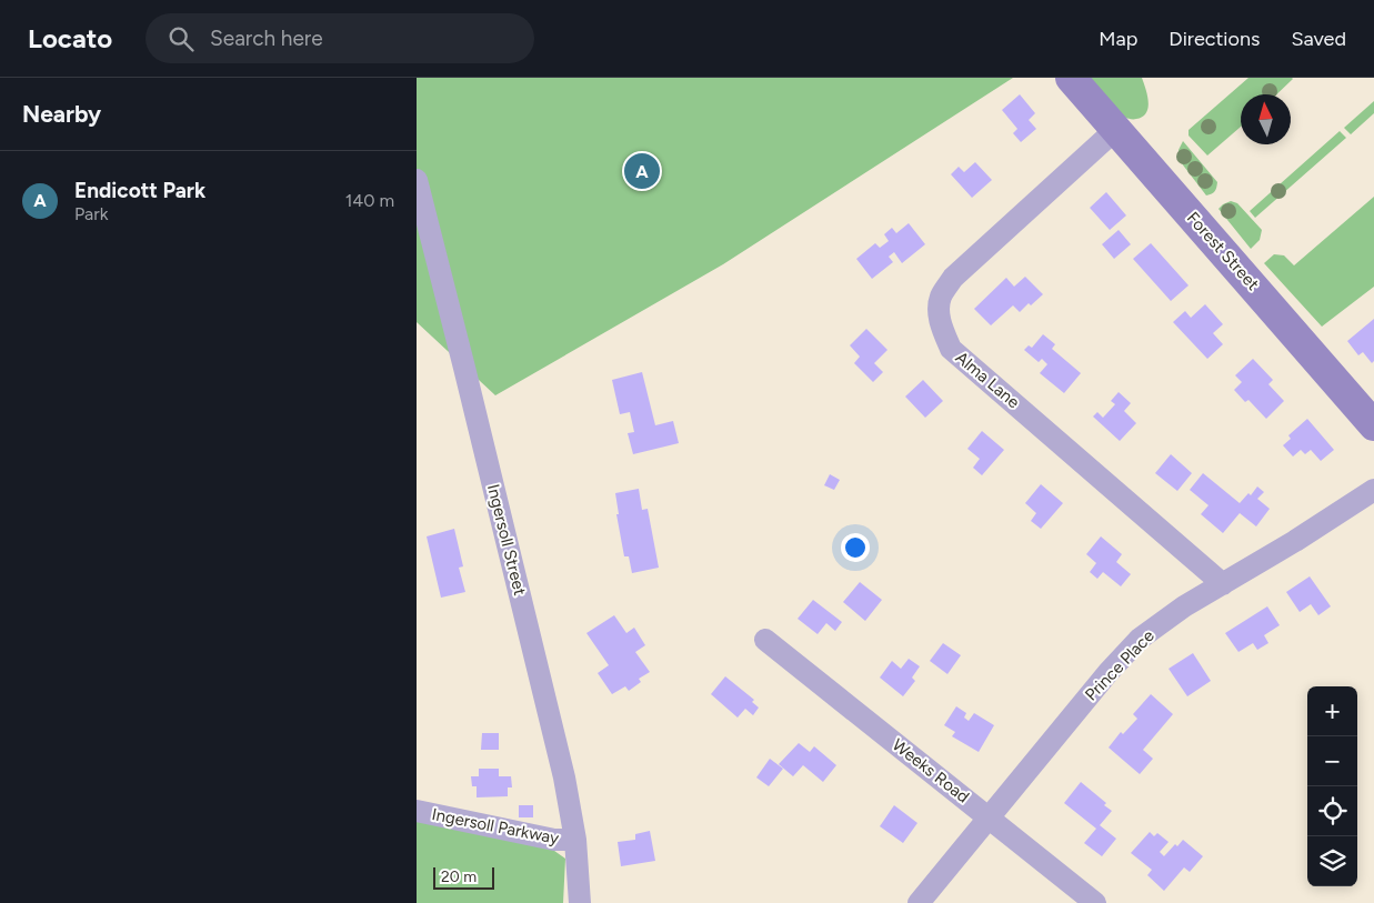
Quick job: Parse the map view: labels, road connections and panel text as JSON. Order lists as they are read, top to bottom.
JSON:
{
  "streets": {
    "street": [
      "Forest Street",
      "Alma Lane",
      "Ingersoll Street",
      "Prince Place",
      "Weeks Road",
      "Ingersoll Parkway"
    ]
  },
  "crossings": [
    ["Forest Street", "Alma Lane"],
    ["Alma Lane", "Prince Place"],
    ["Ingersoll Street", "Ingersoll Parkway"],
    ["Prince Place", "Weeks Road"]
  ],
  "scale_bar": "20 m",
  "north": "top",
  "page": {
    "header": "Locato",
    "search": "Search here",
    "nav": ["Map", "Directions", "Saved"],
    "heading": "Nearby",
    "list": [
      {
        "mark": "A",
        "name": "Endicott Park",
        "note": "Park",
        "value": "140 m"
      }
    ],
    "pins": "A",
    "map_buttons": ["+", "−"],
    "scale": "20 m"
  }
}
